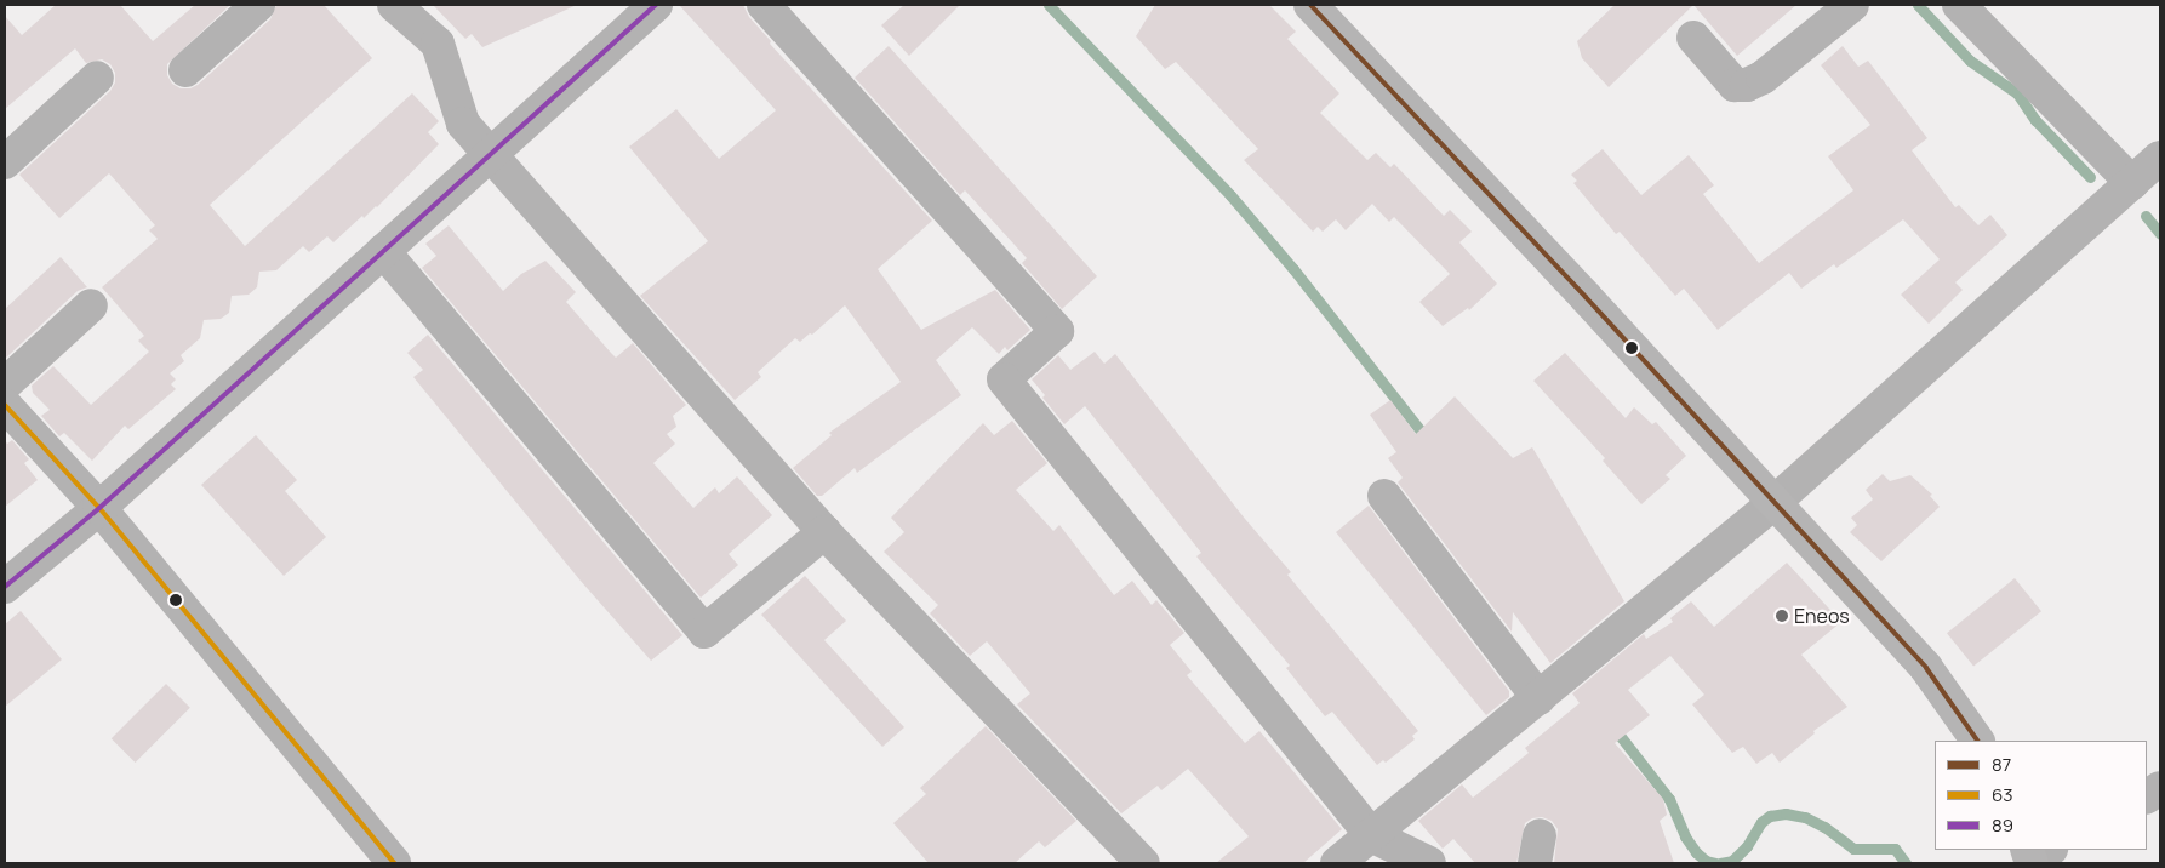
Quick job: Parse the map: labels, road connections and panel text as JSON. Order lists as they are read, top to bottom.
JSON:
{
  "places": ["Eneos"],
  "lines": ["transit line 87", "transit line 89", "transit line 63"],
  "legend": ["87", "63", "89"]
}
